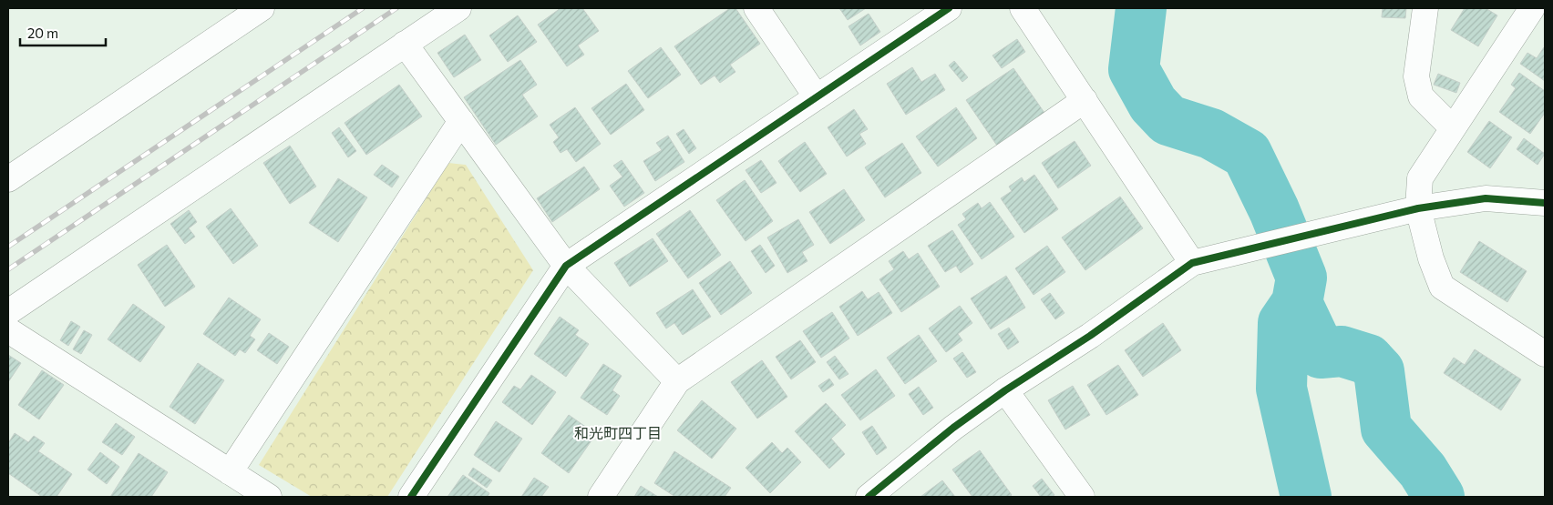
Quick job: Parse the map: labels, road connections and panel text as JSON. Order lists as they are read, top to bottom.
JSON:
{
  "districts": ["和光町四丁目"],
  "scale_bar": "20 m"
}
